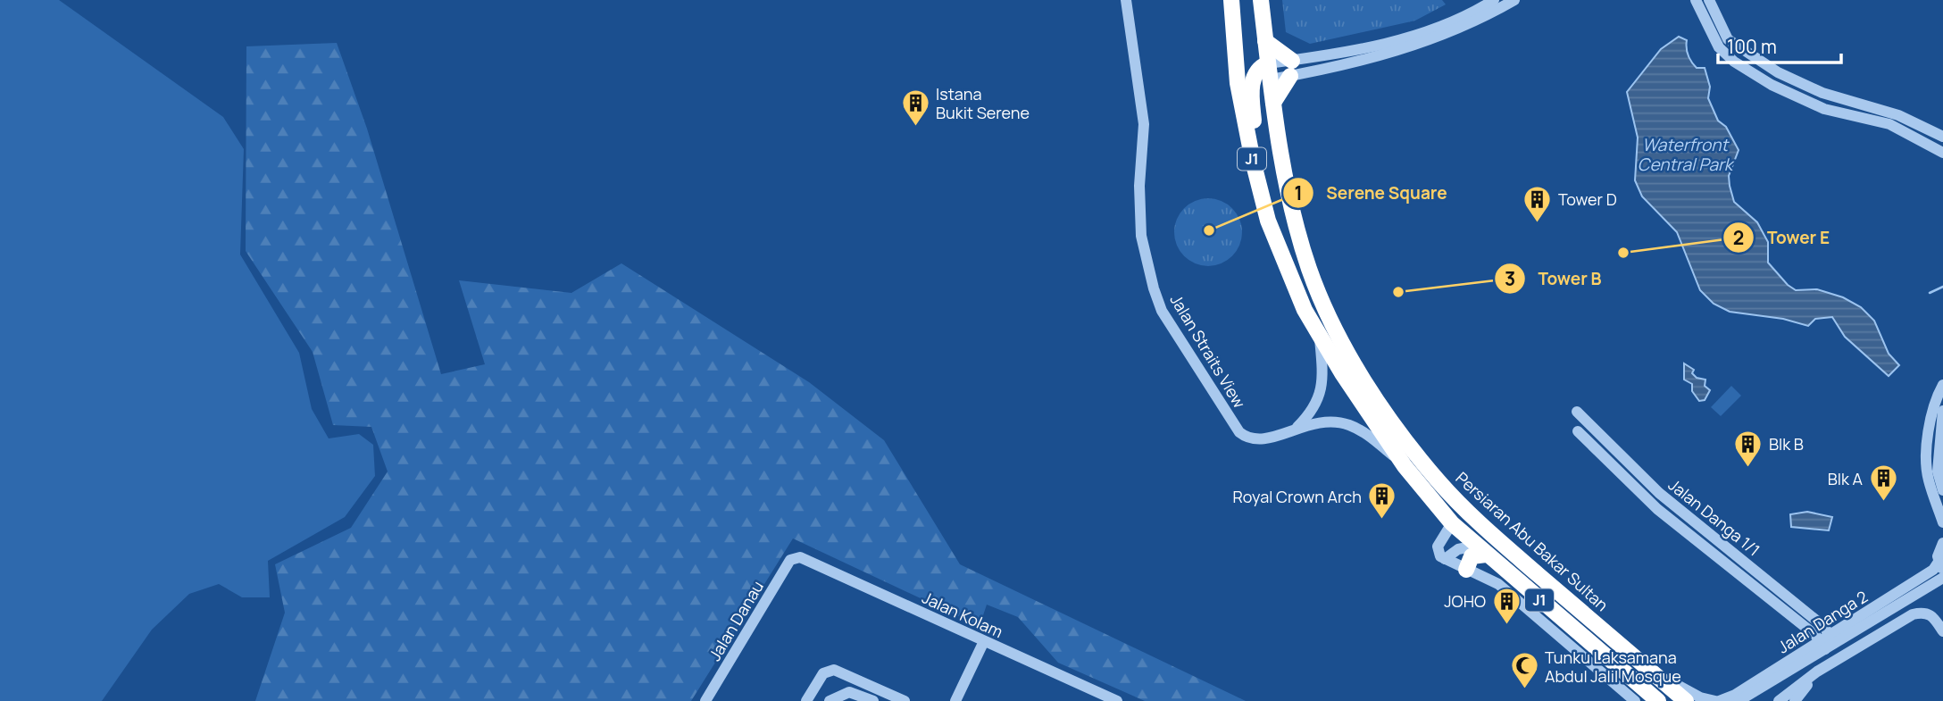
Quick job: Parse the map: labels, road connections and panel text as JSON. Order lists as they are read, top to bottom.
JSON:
{
  "streets": {
    "highway": ["J1", "Persiaran Abu Bakar Sultan"],
    "street": [
      "Jalan Straits View",
      "Jalan Danga 1/1",
      "Jalan Kolam",
      "Jalan Danau",
      "Jalan Danga 2"
    ]
  },
  "crossings": [
    ["J1", "Jalan Straits View"],
    ["Jalan Danga 1/1", "Jalan Danga 2"],
    ["Jalan Kolam", "Jalan Danau"]
  ],
  "water": ["Waterfront Central Park"],
  "places": {
    "building": [
      "Istana Bukit Serene",
      "Tower D",
      "Blk B",
      "Blk A",
      "Royal Crown Arch",
      "JOHO"
    ],
    "other": ["Serene Square", "Tower E", "Tower B"],
    "mosque": ["Tunku Laksamana Abdul Jalil Mosque"]
  },
  "scale_bar": "100 m"
}
